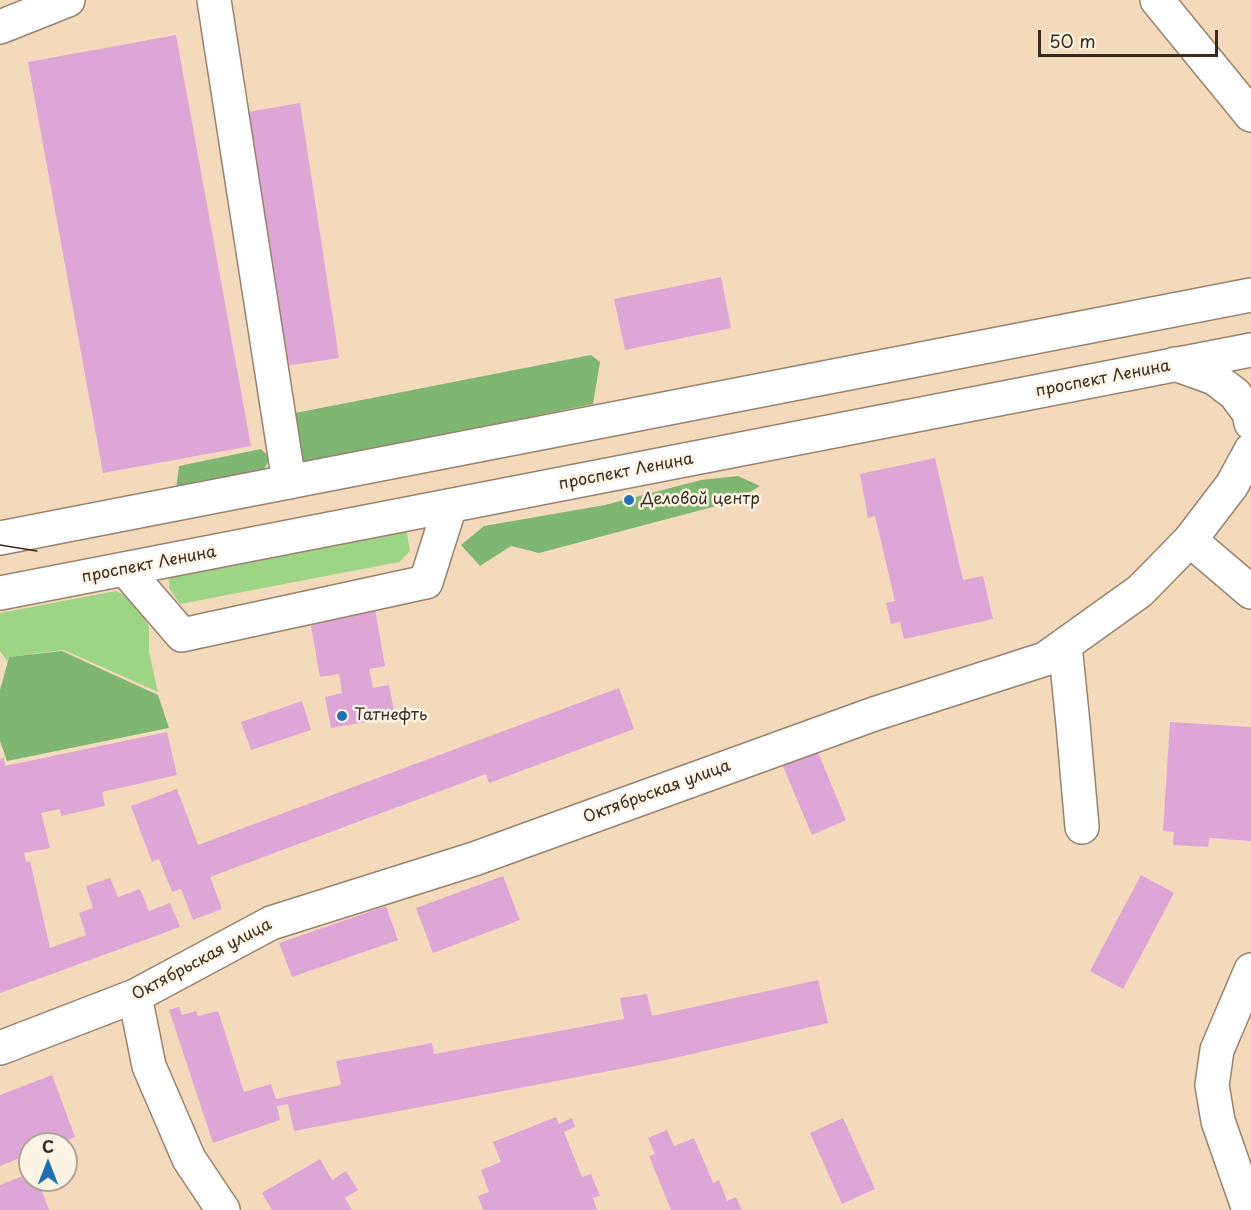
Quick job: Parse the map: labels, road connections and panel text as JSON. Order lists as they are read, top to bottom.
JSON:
{
  "streets": {
    "main road": ["проспект Ленина", "Октябрьская улица"]
  },
  "places": ["Деловой центр", "Татнефть"],
  "scale_bar": "50 m",
  "north": "top"
}
